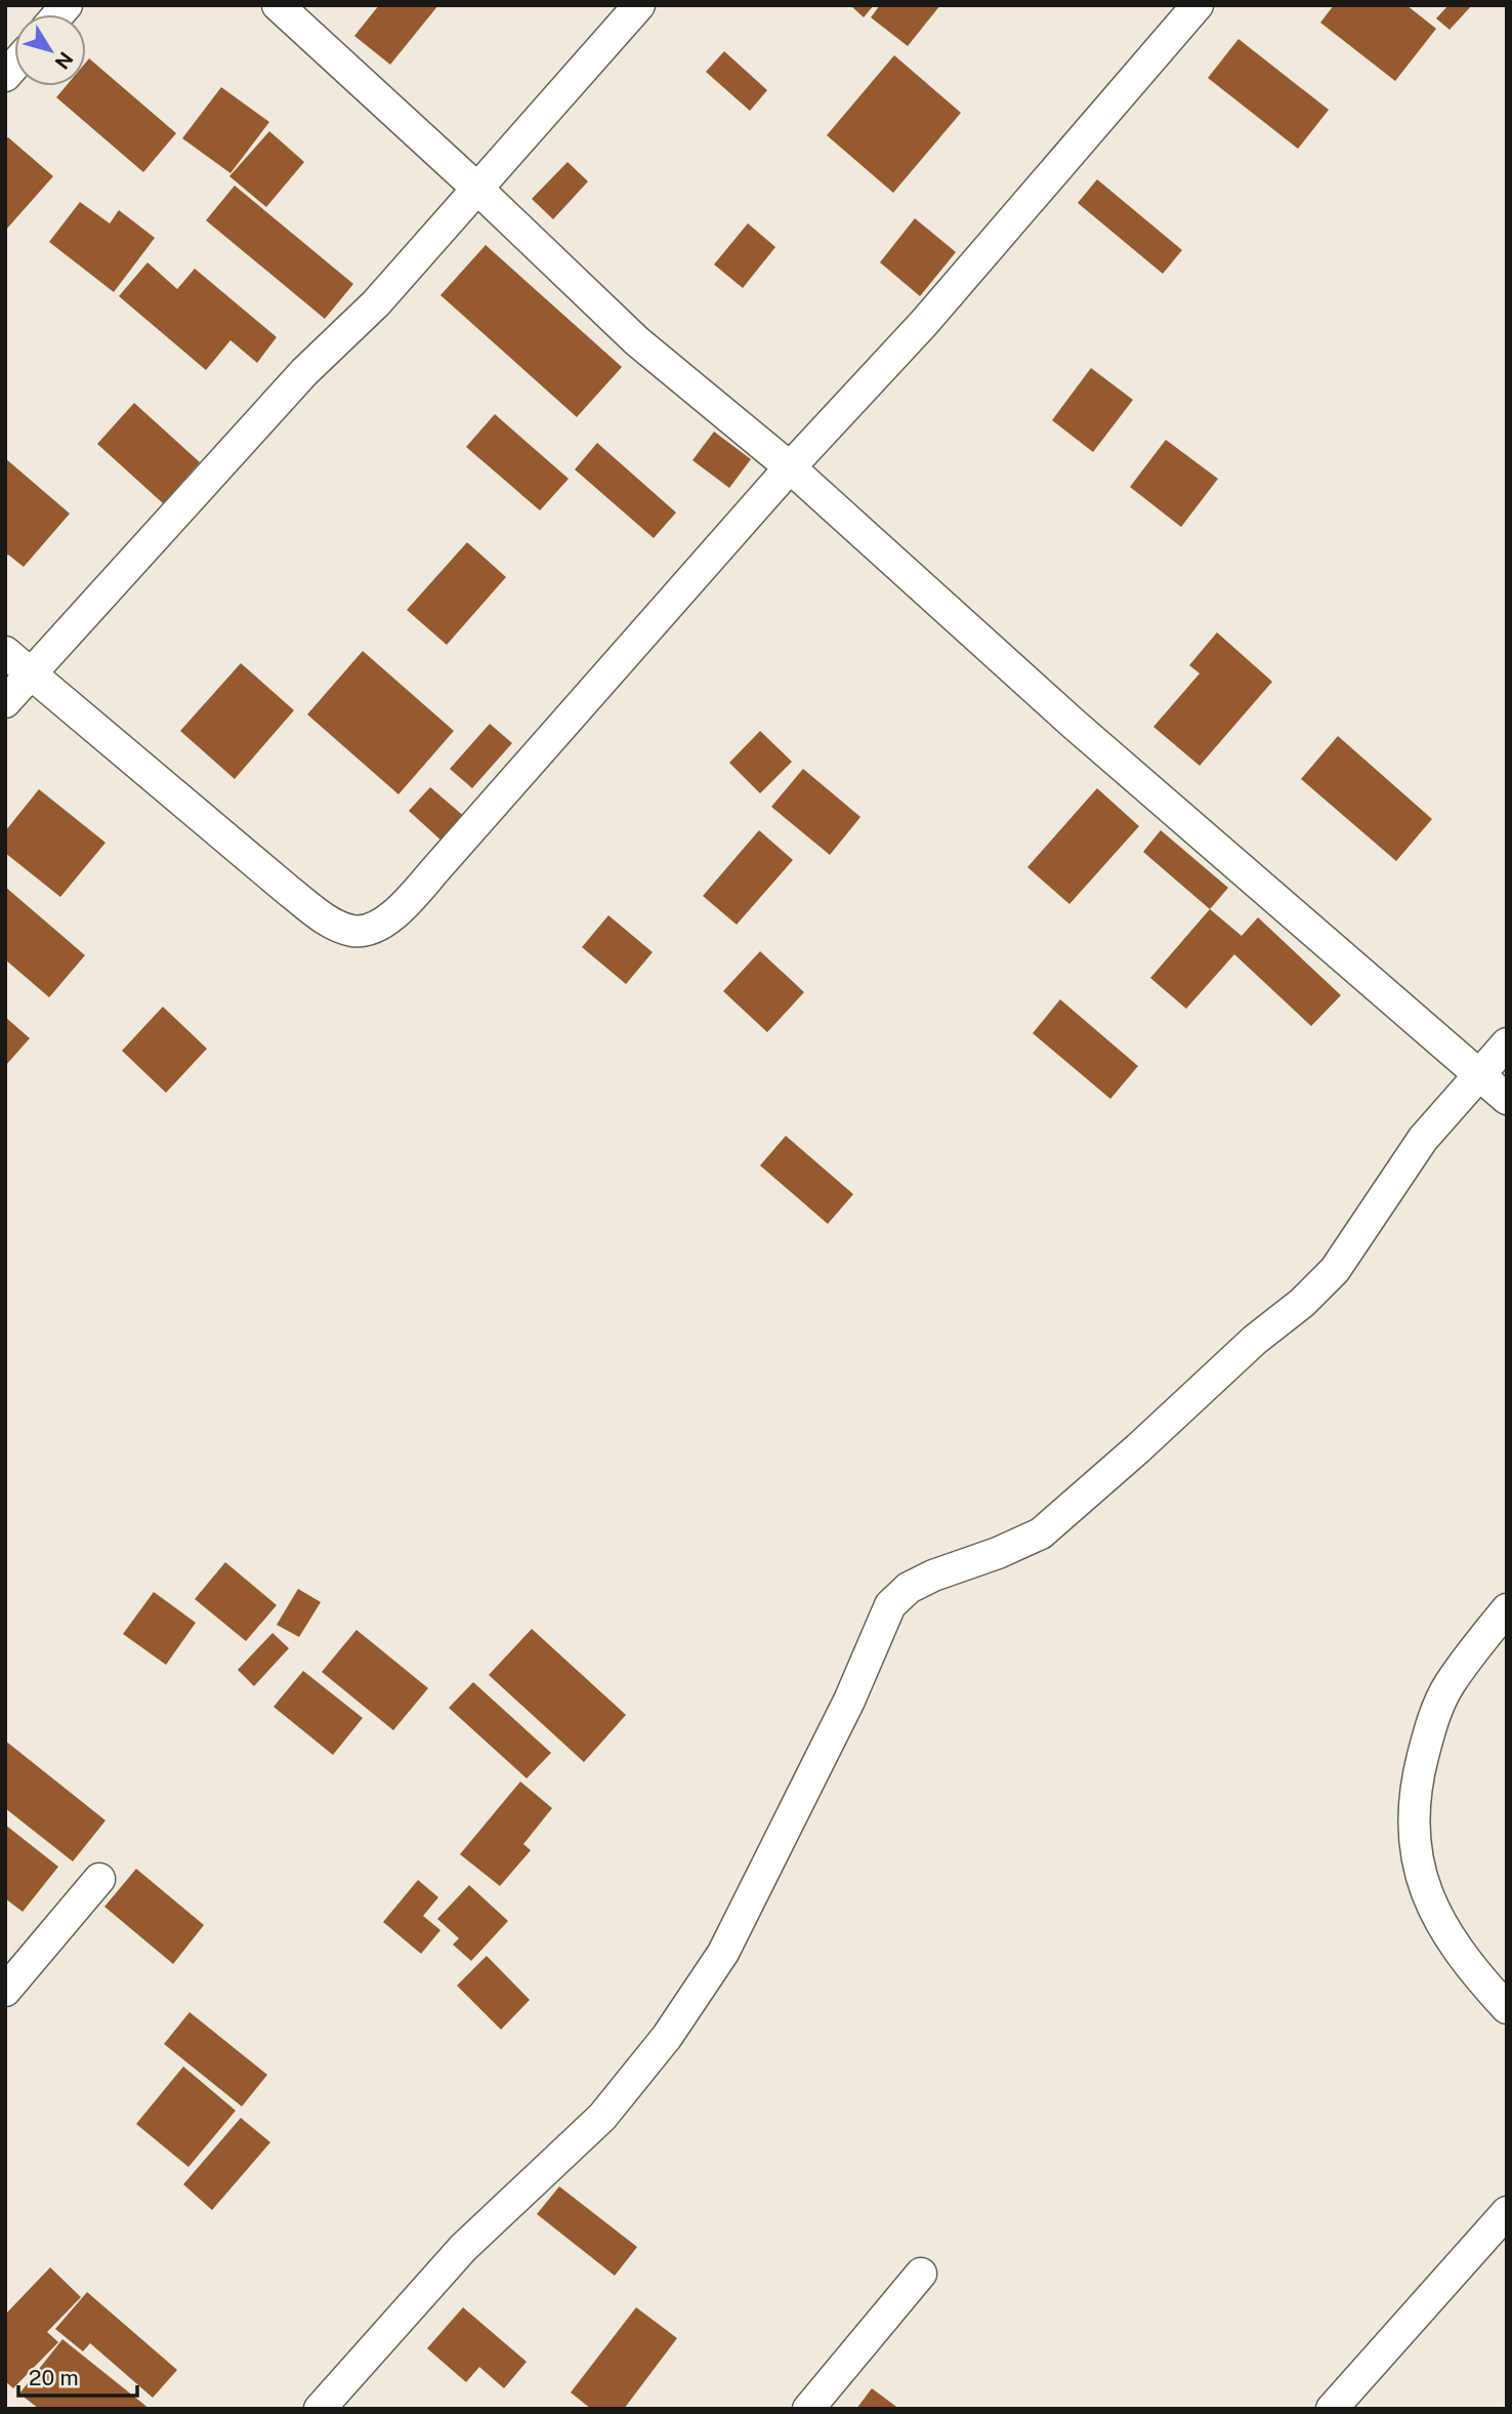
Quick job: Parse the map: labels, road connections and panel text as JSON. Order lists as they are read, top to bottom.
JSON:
{
  "scale_bar": "20 m",
  "north": "bottom right"
}
